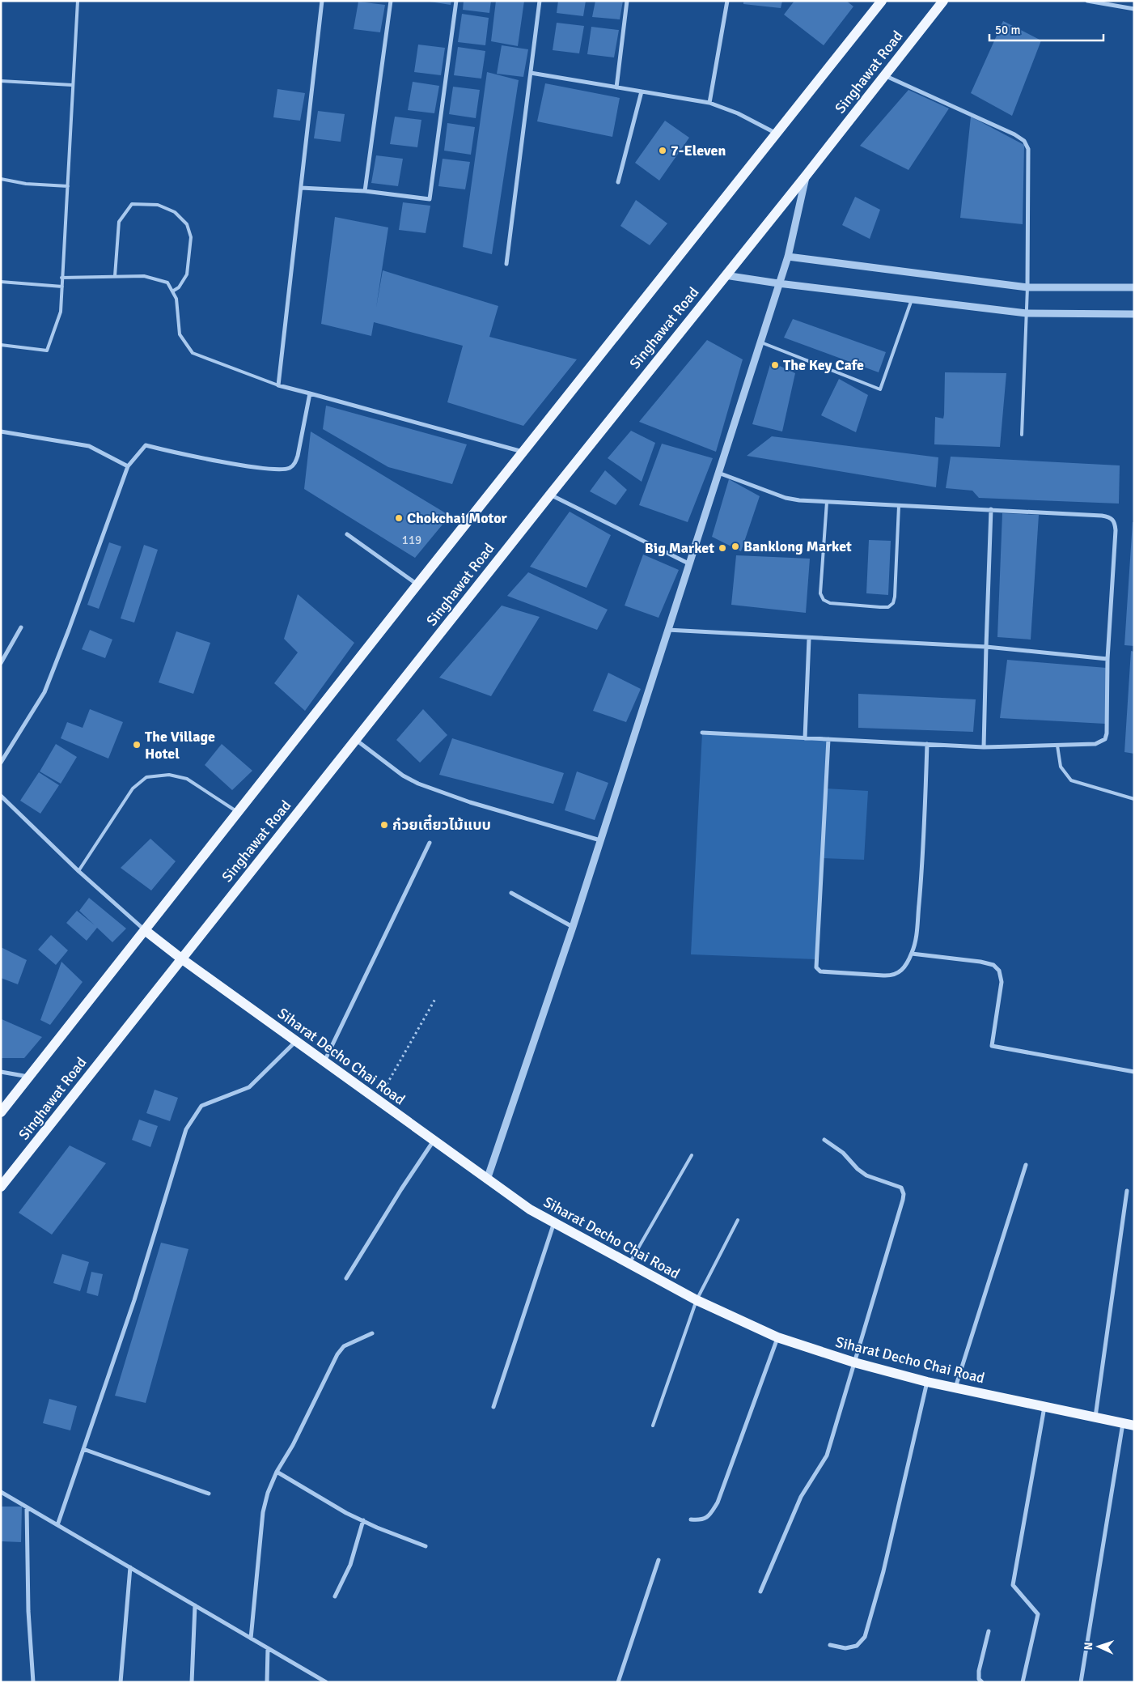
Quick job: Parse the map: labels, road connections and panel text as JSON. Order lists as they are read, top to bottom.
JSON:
{
  "streets": {
    "main road": ["Singhawat Road", "Siharat Decho Chai Road"]
  },
  "crossings": [
    ["Singhawat Road", "Siharat Decho Chai Road"]
  ],
  "places": [
    "7-Eleven",
    "The Key Cafe",
    "Chokchai Motor",
    "Banklong Market",
    "Big Market",
    "The Village Hotel",
    "ก๋วยเตี๋ยวไม้แบบ"
  ],
  "house_numbers": ["119"],
  "scale_bar": "50 m",
  "north": "left"
}
